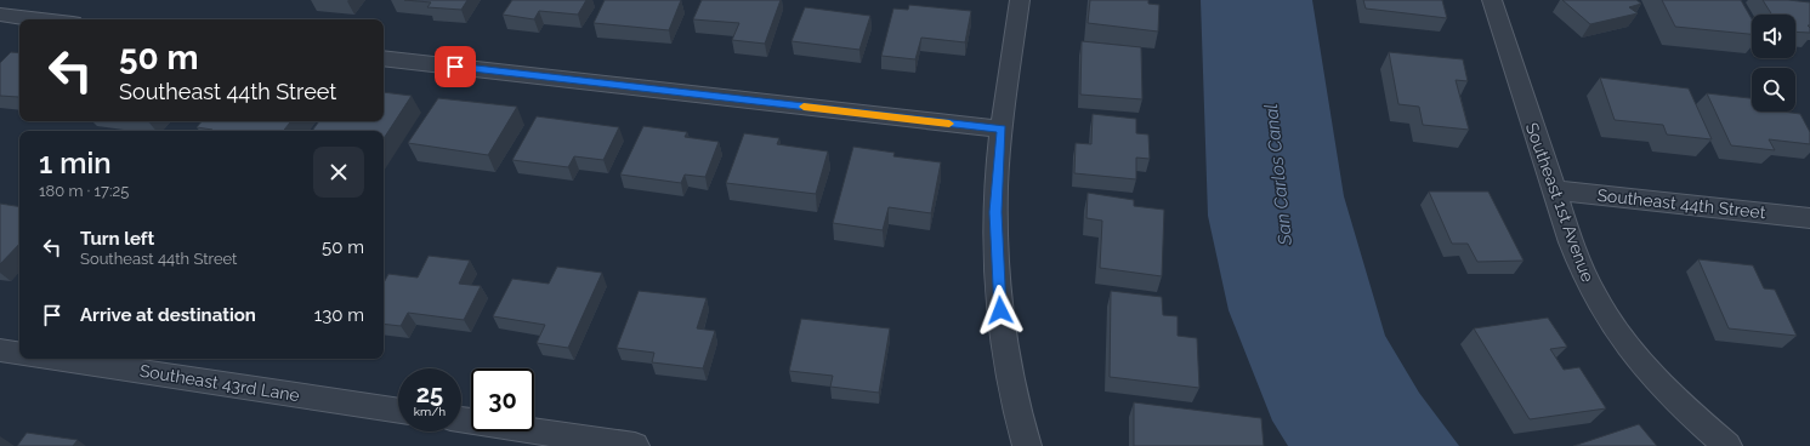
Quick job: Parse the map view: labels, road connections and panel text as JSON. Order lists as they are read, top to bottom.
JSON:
{
  "streets": {
    "street": ["Southeast 1st Avenue", "Southeast 44th Street", "Southeast 43rd Lane"]
  },
  "crossings": [
    ["Southeast 1st Avenue", "Southeast 44th Street"]
  ],
  "water": ["San Carlos Canal"],
  "page": {
    "turn": ["50 m", "Southeast 44th Street"],
    "heading": ["1 min", "180 m · 17:25"],
    "list": [
      {
        "name": "Turn left",
        "note": "Southeast 44th Street",
        "value": "50 m"
      },
      {
        "name": "Arrive at destination",
        "value": "130 m"
      }
    ],
    "speed": "25 km/h",
    "limit": "30"
  }
}
